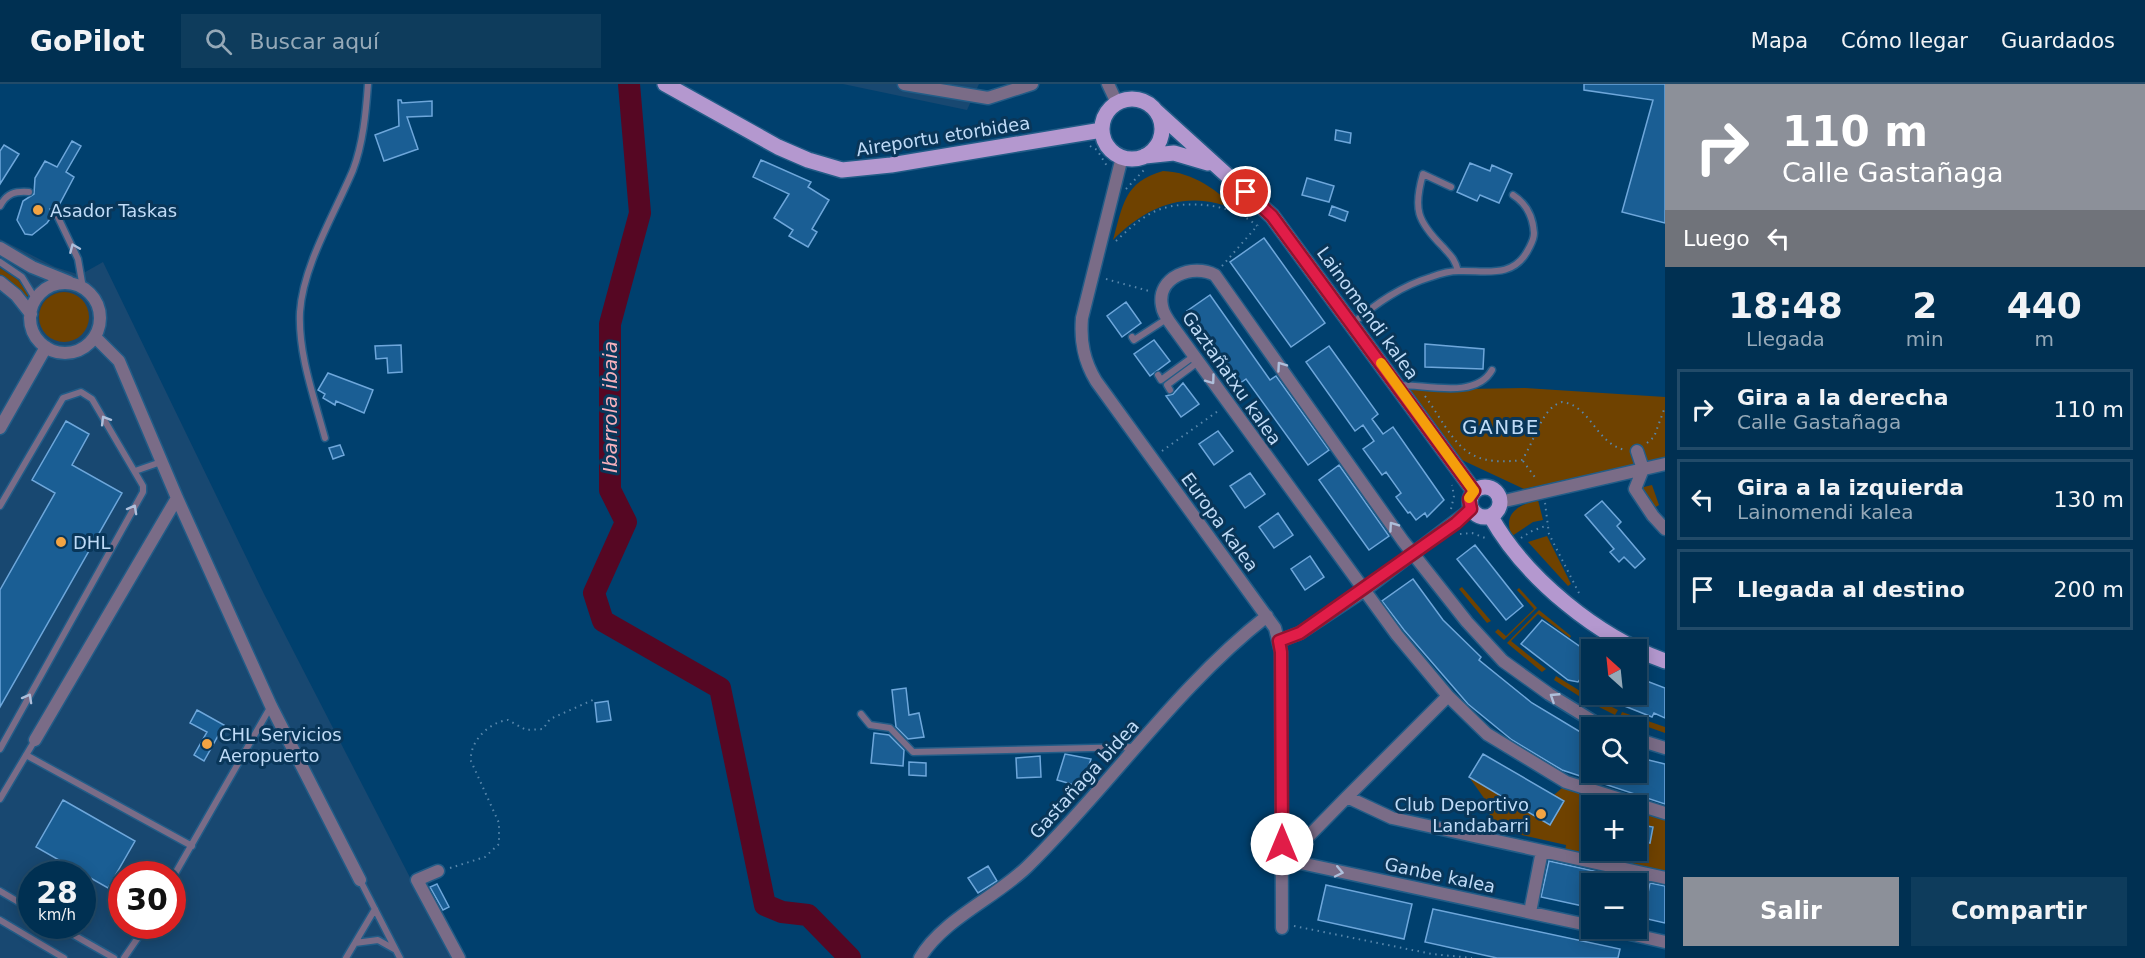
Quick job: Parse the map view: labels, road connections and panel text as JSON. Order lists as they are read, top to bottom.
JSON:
{
  "streets": {
    "main road": ["Aireportu etorbidea", "Lainomendi kalea"],
    "street": [
      "Gaztañatxu kalea",
      "Europa kalea",
      "Gastañaga bidea",
      "Ganbe kalea"
    ]
  },
  "crossings": [
    ["Aireportu etorbidea", "Lainomendi kalea"],
    ["Aireportu etorbidea", "Europa kalea"],
    ["Lainomendi kalea", "Europa kalea"],
    ["Europa kalea", "Gastañaga bidea"],
    ["Europa kalea", "Ganbe kalea"]
  ],
  "districts": ["GANBE"],
  "water": ["Ibarrola ibaia"],
  "places": [
    "Asador Taskas",
    "DHL",
    "CHL Servicios Aeropuerto",
    "Club Deportivo Landabarri"
  ],
  "north": "top left",
  "page": {
    "header": "GoPilot",
    "search": "Buscar aquí",
    "nav": ["Mapa", "Cómo llegar", "Guardados"],
    "turn": ["110 m", "Calle Gastañaga"],
    "then": "Luego",
    "eta": [
      "18:48",
      "Llegada",
      "2",
      "min",
      "440",
      "m"
    ],
    "list": [
      {
        "name": "Gira a la derecha",
        "note": "Calle Gastañaga",
        "value": "110 m"
      },
      {
        "name": "Gira a la izquierda",
        "note": "Lainomendi kalea",
        "value": "130 m"
      },
      {
        "name": "Llegada al destino",
        "value": "200 m"
      }
    ],
    "map_buttons": ["+", "−"],
    "speed": "28 km/h",
    "limit": "30",
    "buttons": ["Salir", "Compartir"]
  }
}
